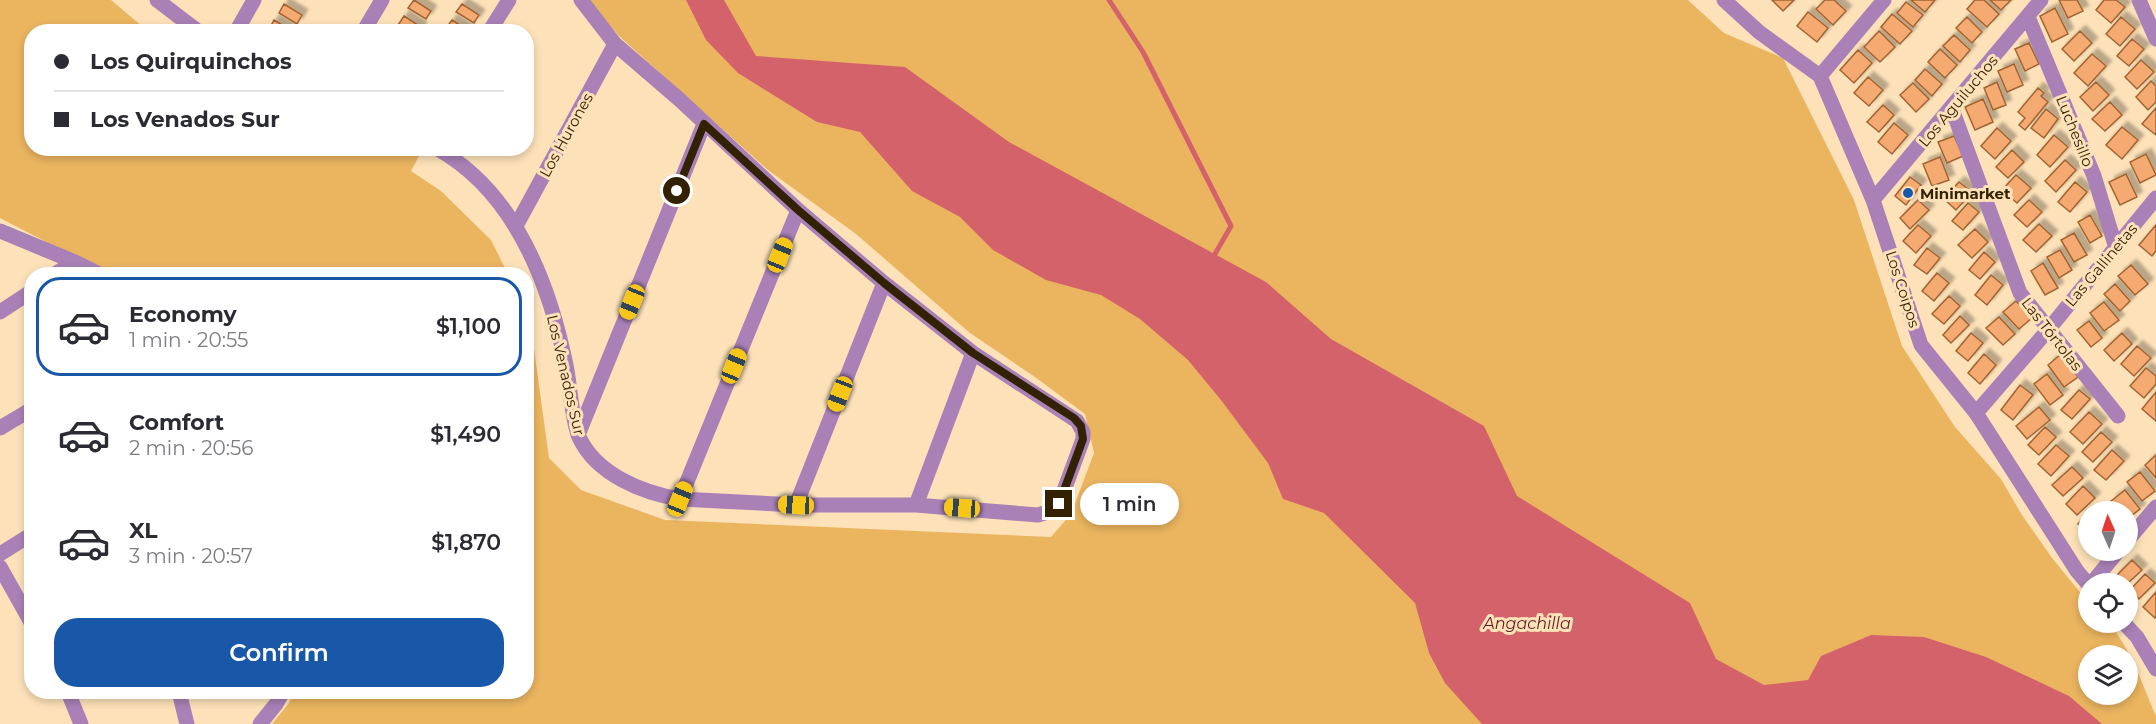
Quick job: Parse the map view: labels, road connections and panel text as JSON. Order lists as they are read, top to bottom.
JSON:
{
  "streets": {
    "street": [
      "Los Aguiluchos",
      "Luchesillo",
      "Los Hurones",
      "Las Gallinetas",
      "Los Coipos",
      "Las Tórtolas",
      "Los Venados Sur"
    ]
  },
  "crossings": [
    ["Los Aguiluchos", "Luchesillo"],
    ["Los Aguiluchos", "Los Coipos"],
    ["Los Aguiluchos", "Las Tórtolas"],
    ["Luchesillo", "Las Gallinetas"],
    ["Los Hurones", "Los Venados Sur"],
    ["Las Gallinetas", "Los Coipos"],
    ["Las Gallinetas", "Las Tórtolas"]
  ],
  "water": ["Angachilla"],
  "places": ["Minimarket"],
  "north": "top",
  "page": {
    "banner": ["Los Quirquinchos", "Los Venados Sur"],
    "list": [
      {
        "name": "Economy",
        "note": "1 min · 20:55",
        "value": "$1,100"
      },
      {
        "name": "Comfort",
        "note": "2 min · 20:56",
        "value": "$1,490"
      },
      {
        "name": "XL",
        "note": "3 min · 20:57",
        "value": "$1,870"
      }
    ],
    "bubble": "1 min",
    "buttons": "Confirm"
  }
}
